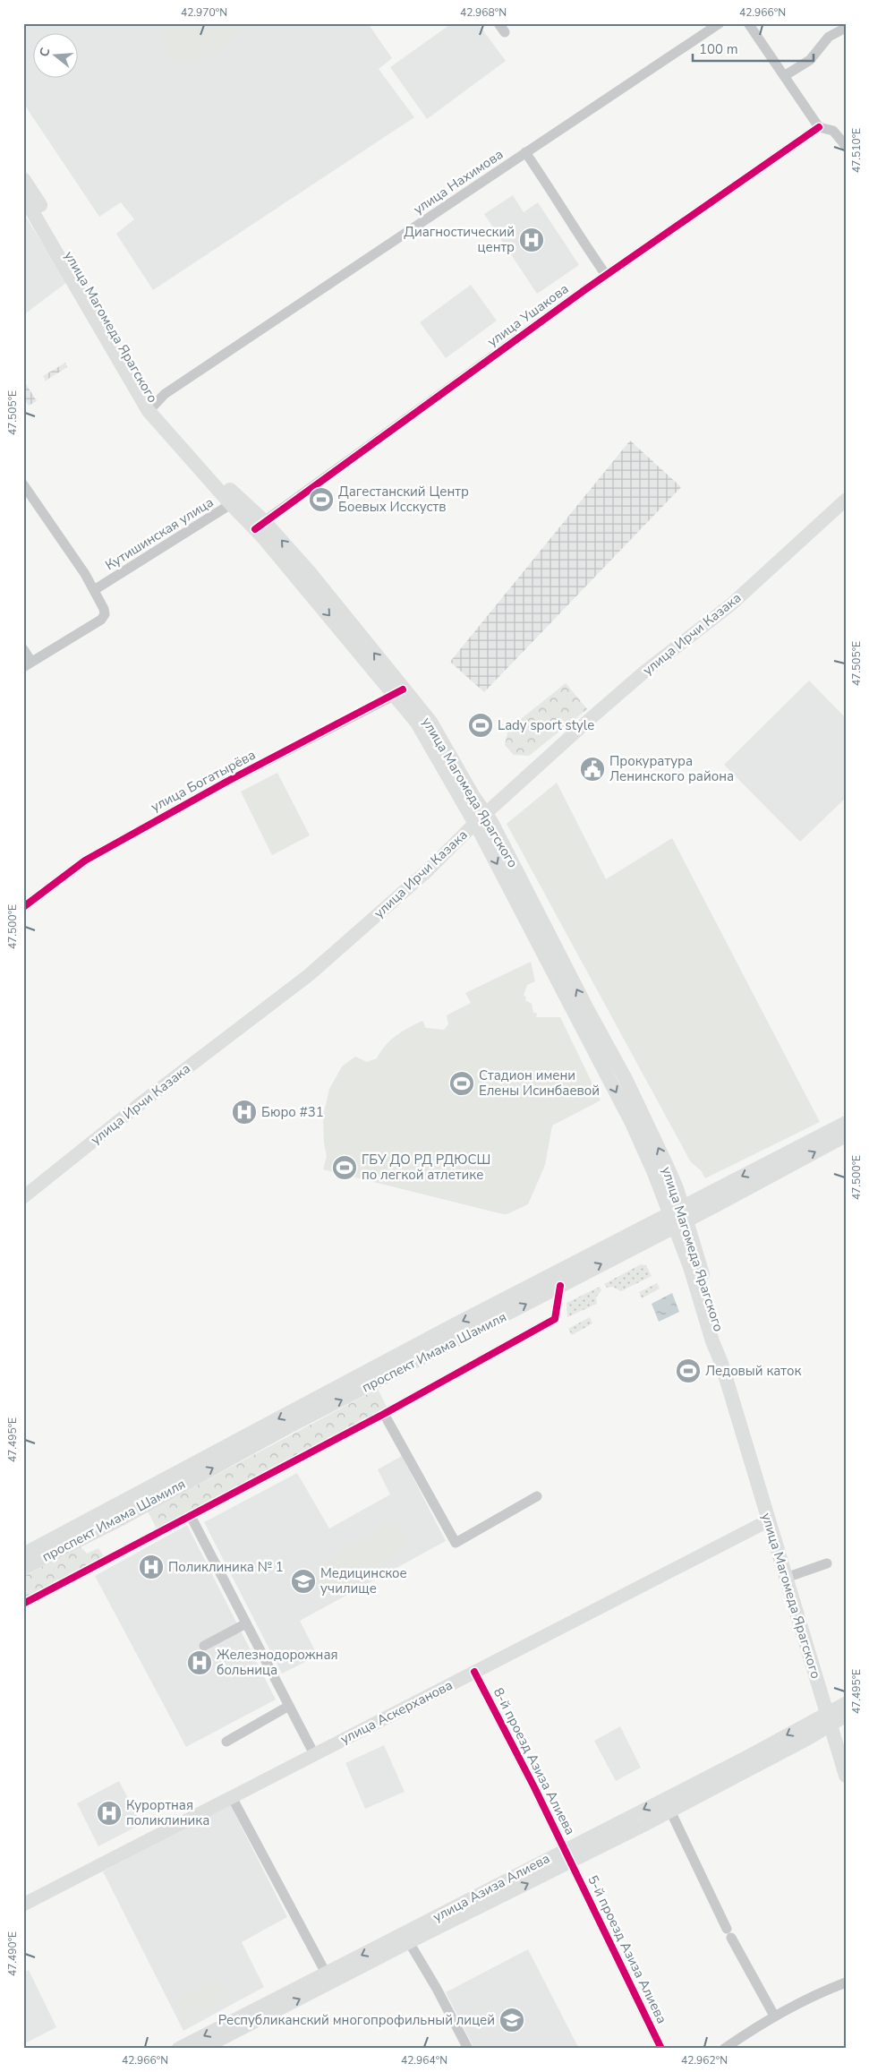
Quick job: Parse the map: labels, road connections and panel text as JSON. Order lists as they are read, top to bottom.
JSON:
{
  "streets": {
    "main road": [
      "улица Магомеда Ярагского",
      "улица Ирчи Казака",
      "проспект Имама Шамиля",
      "улица Аскерханова",
      "улица Азиза Алиева"
    ],
    "street": [
      "улица Нахимова",
      "улица Ушакова",
      "Кутишинская улица",
      "улица Богатырёва",
      "8-й проезд Азиза Алиева",
      "5-й проезд Азиза Алиева"
    ]
  },
  "crossings": [
    ["улица Нахимова", "улица Магомеда Ярагского"],
    ["улица Ушакова", "улица Магомеда Ярагского"],
    ["улица Магомеда Ярагского", "Кутишинская улица"],
    ["улица Магомеда Ярагского", "улица Ирчи Казака"],
    ["улица Магомеда Ярагского", "улица Богатырёва"],
    ["улица Магомеда Ярагского", "проспект Имама Шамиля"],
    ["улица Магомеда Ярагского", "улица Аскерханова"],
    ["улица Магомеда Ярагского", "улица Азиза Алиева"],
    ["улица Аскерханова", "8-й проезд Азиза Алиева"],
    ["8-й проезд Азиза Алиева", "улица Азиза Алиева"],
    ["8-й проезд Азиза Алиева", "5-й проезд Азиза Алиева"],
    ["улица Азиза Алиева", "5-й проезд Азиза Алиева"]
  ],
  "places": {
    "hospital": [
      "Диагностический центр",
      "Бюро #31",
      "Поликлиника № 1",
      "Железнодорожная больница",
      "Курортная поликлиника"
    ],
    "sports": [
      "Дагестанский Центр Боевых Исскуств",
      "Lady sport style",
      "Стадион имени Елены Исинбаевой",
      "ГБУ ДО РД РДЮСШ по легкой атлетике",
      "Ледовый каток"
    ],
    "public building": ["Прокуратура Ленинского района"],
    "school or university": ["Медицинское училище", "Республиканский многопрофильный лицей"]
  },
  "scale_bar": "100 m",
  "north": "left",
  "coordinates": [
    "42.970°N",
    "42.968°N",
    "42.966°N",
    "47.510°E",
    "47.505°E",
    "47.500°E",
    "47.495°E",
    "47.490°E",
    "42.964°N",
    "42.962°N"
  ]
}
